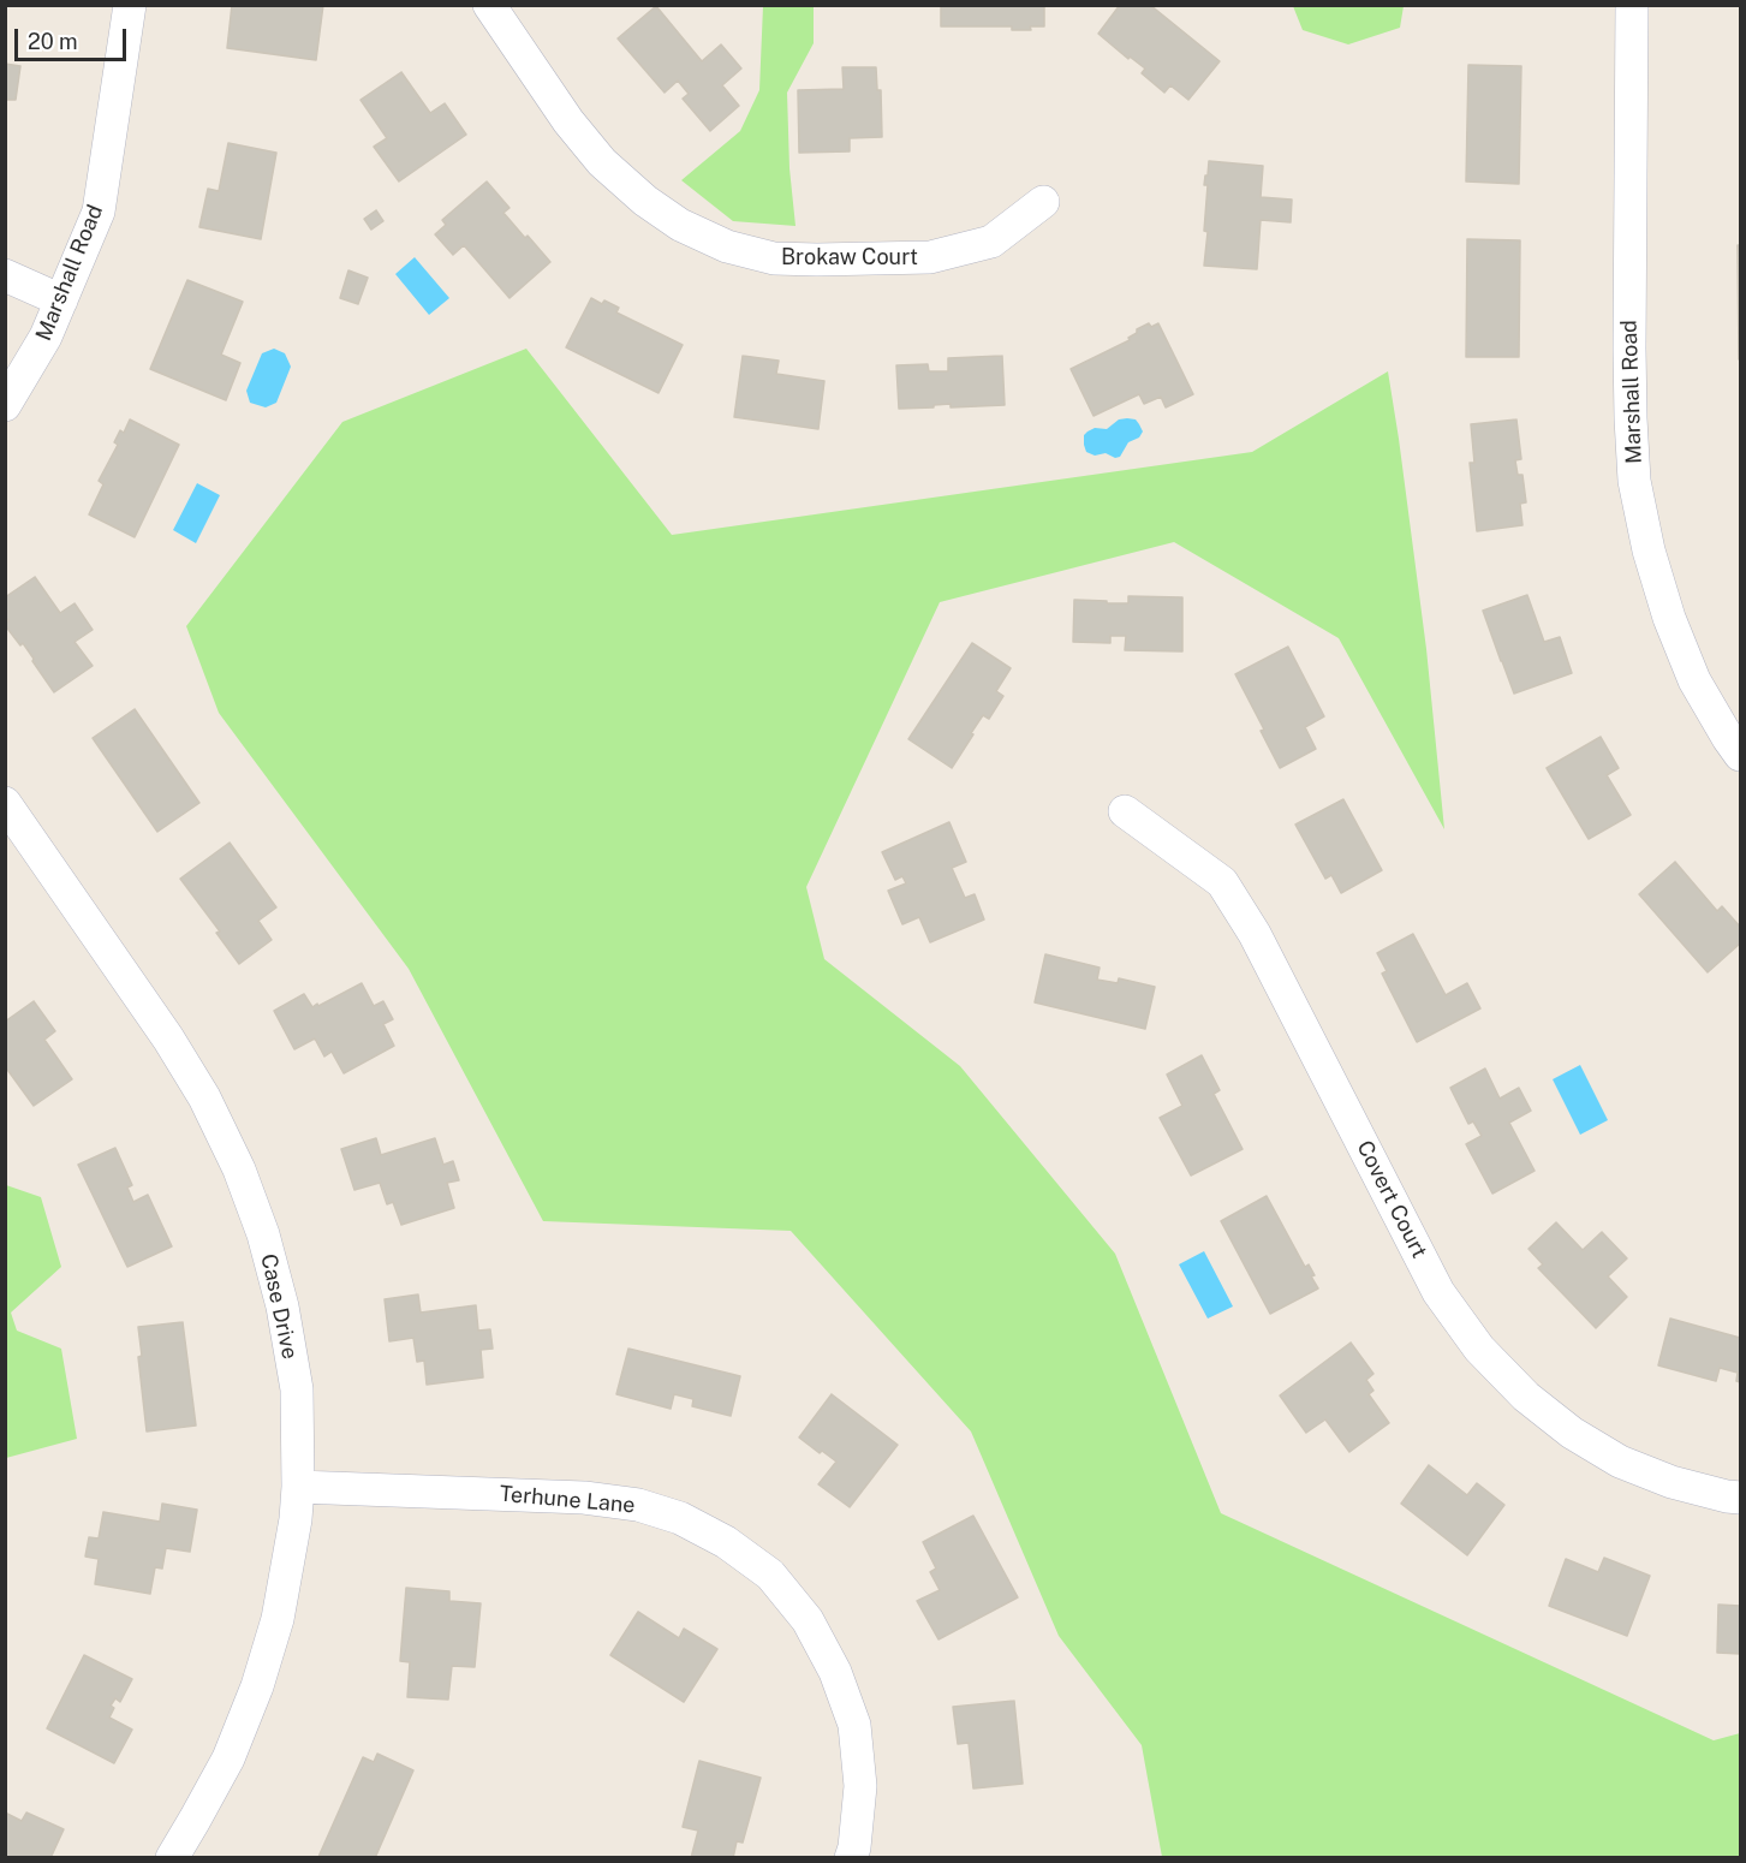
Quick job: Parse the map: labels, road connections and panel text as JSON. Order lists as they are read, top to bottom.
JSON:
{
  "streets": {
    "street": [
      "Brokaw Court",
      "Marshall Road",
      "Covert Court",
      "Case Drive",
      "Terhune Lane"
    ]
  },
  "crossings": [
    ["Case Drive", "Terhune Lane"]
  ],
  "scale_bar": "20 m"
}
